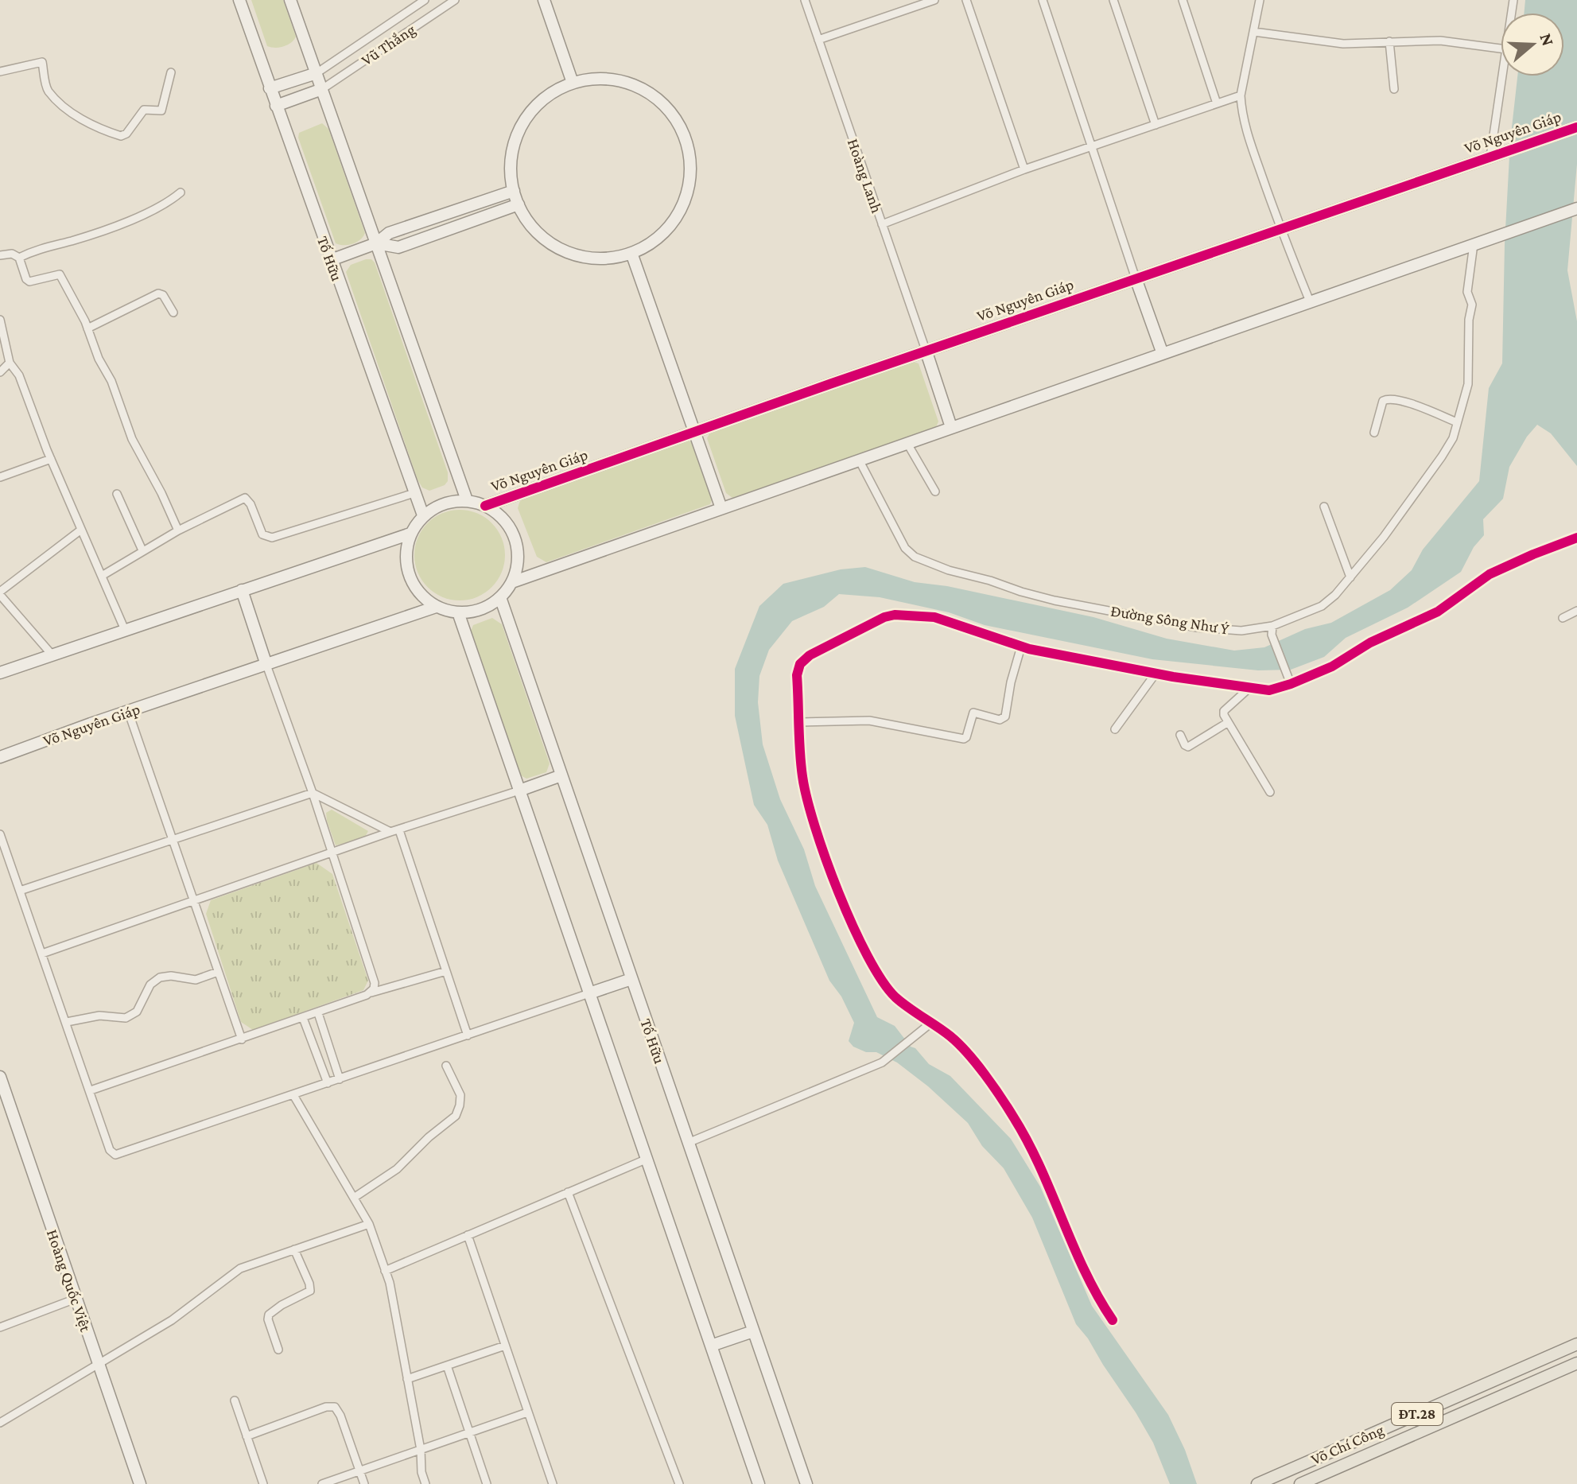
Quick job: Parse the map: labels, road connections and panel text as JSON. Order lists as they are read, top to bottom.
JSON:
{
  "streets": {
    "main road": ["ĐT.28", "Võ Chí Công"],
    "street": [
      "Vũ Thắng",
      "Võ Nguyên Giáp",
      "Hoàng Lanh",
      "Tố Hữu",
      "Đường Sông Như Ý",
      "Hoàng Quốc Việt"
    ]
  },
  "crossings": [
    ["Võ Nguyên Giáp", "Hoàng Lanh"],
    ["Võ Nguyên Giáp", "Tố Hữu"]
  ],
  "north": "right"
}
